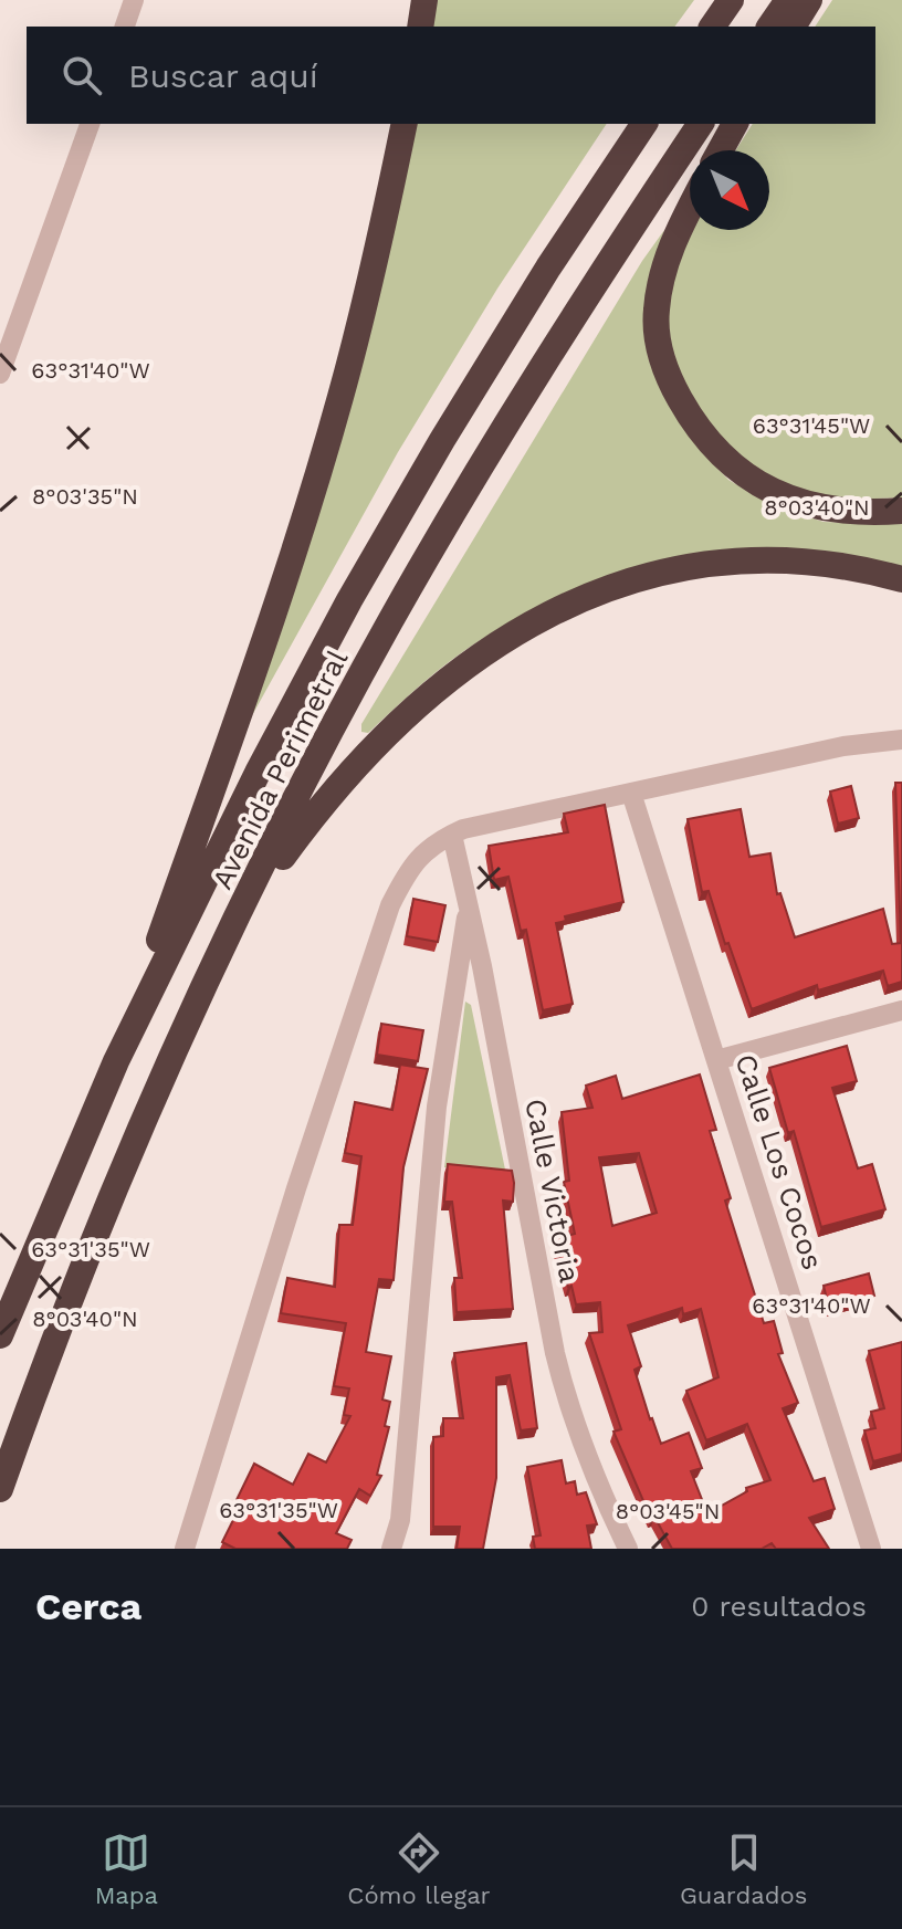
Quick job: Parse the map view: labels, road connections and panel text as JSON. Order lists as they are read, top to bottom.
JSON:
{
  "streets": {
    "highway": ["Avenida Perimetral"],
    "street": ["Calle Los Cocos", "Calle Victoria"]
  },
  "north": "bottom right",
  "page": {
    "search": "Buscar aquí",
    "heading": ["Cerca", "0 resultados"],
    "nav": ["Mapa", "Cómo llegar", "Guardados"]
  },
  "coordinates": [
    "63°31'40\"W",
    "63°31'45\"W",
    "8°03'35\"N",
    "8°03'40\"N",
    "63°31'35\"W",
    "8°03'45\"N"
  ]
}
